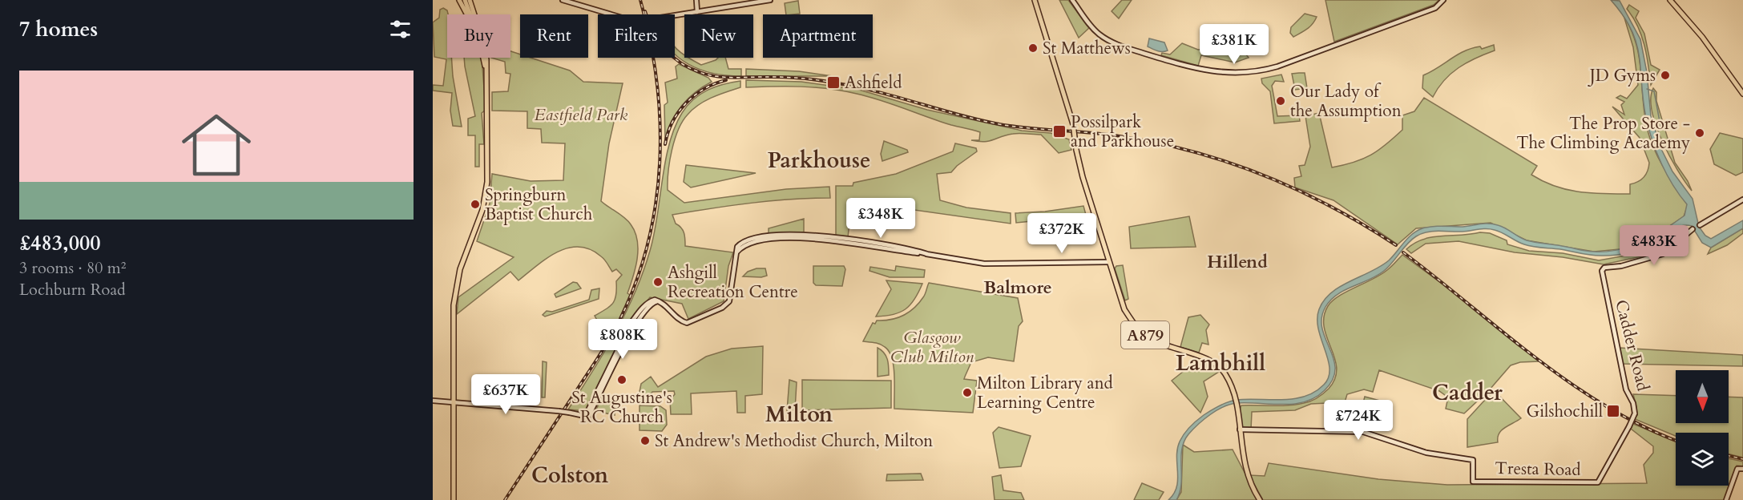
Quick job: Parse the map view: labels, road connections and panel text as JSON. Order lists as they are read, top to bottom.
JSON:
{
  "streets": {
    "main road": ["A879"],
    "street": ["Cadder Road", "Tresta Road"]
  },
  "crossings": [
    ["A879", "Tresta Road"],
    ["Cadder Road", "Tresta Road"]
  ],
  "districts": [
    "Parkhouse",
    "Hillend",
    "Balmore",
    "Lambhill",
    "Cadder",
    "Milton",
    "Colston"
  ],
  "parks": ["Eastfield Park", "Glasgow Club Milton"],
  "places": {
    "other": [
      "St Matthews",
      "JD Gyms",
      "Our Lady of the Assumption",
      "The Prop Store - The Climbing Academy",
      "Springburn Baptist Church",
      "Ashgill Recreation Centre",
      "St Augustine's RC Church",
      "Milton Library and Learning Centre",
      "St Andrew's Methodist Church, Milton"
    ],
    "transit": ["Ashfield", "Possilpark and Parkhouse", "Gilshochill"]
  },
  "north": "bottom",
  "page": {
    "heading": "7 homes",
    "chip": [
      "Buy",
      "Rent",
      "Filters",
      "New",
      "Apartment"
    ],
    "price": [
      "£381K",
      "£348K",
      "£372K",
      "£483K",
      "£808K",
      "£637K",
      "£724K"
    ],
    "list": [
      {
        "name": "£483,000",
        "note": "3 rooms · 80 m² · Lochburn Road"
      }
    ]
  }
}
